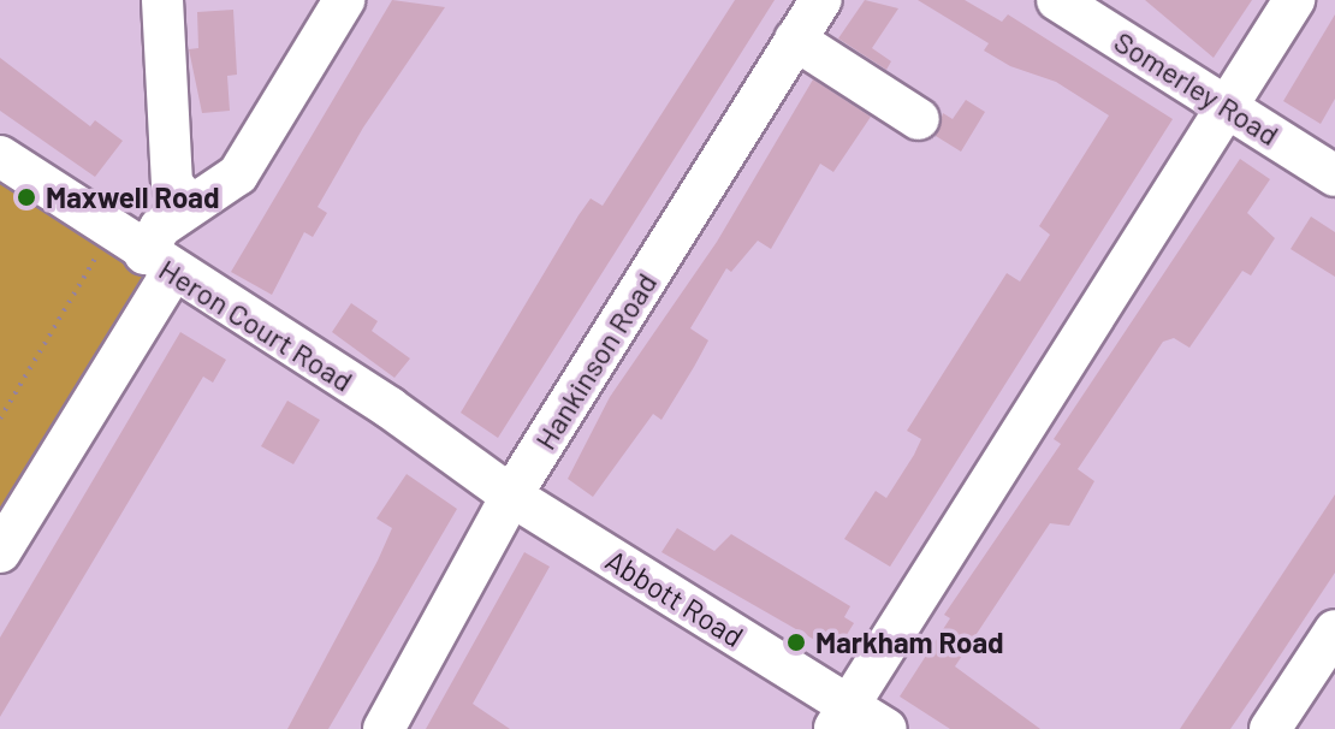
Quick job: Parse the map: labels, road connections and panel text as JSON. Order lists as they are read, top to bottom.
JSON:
{
  "streets": {
    "street": [
      "Somerley Road",
      "Heron Court Road",
      "Hankinson Road",
      "Abbott Road"
    ]
  },
  "crossings": [
    ["Heron Court Road", "Hankinson Road"],
    ["Heron Court Road", "Abbott Road"],
    ["Hankinson Road", "Abbott Road"]
  ],
  "places": ["Maxwell Road", "Markham Road"]
}
